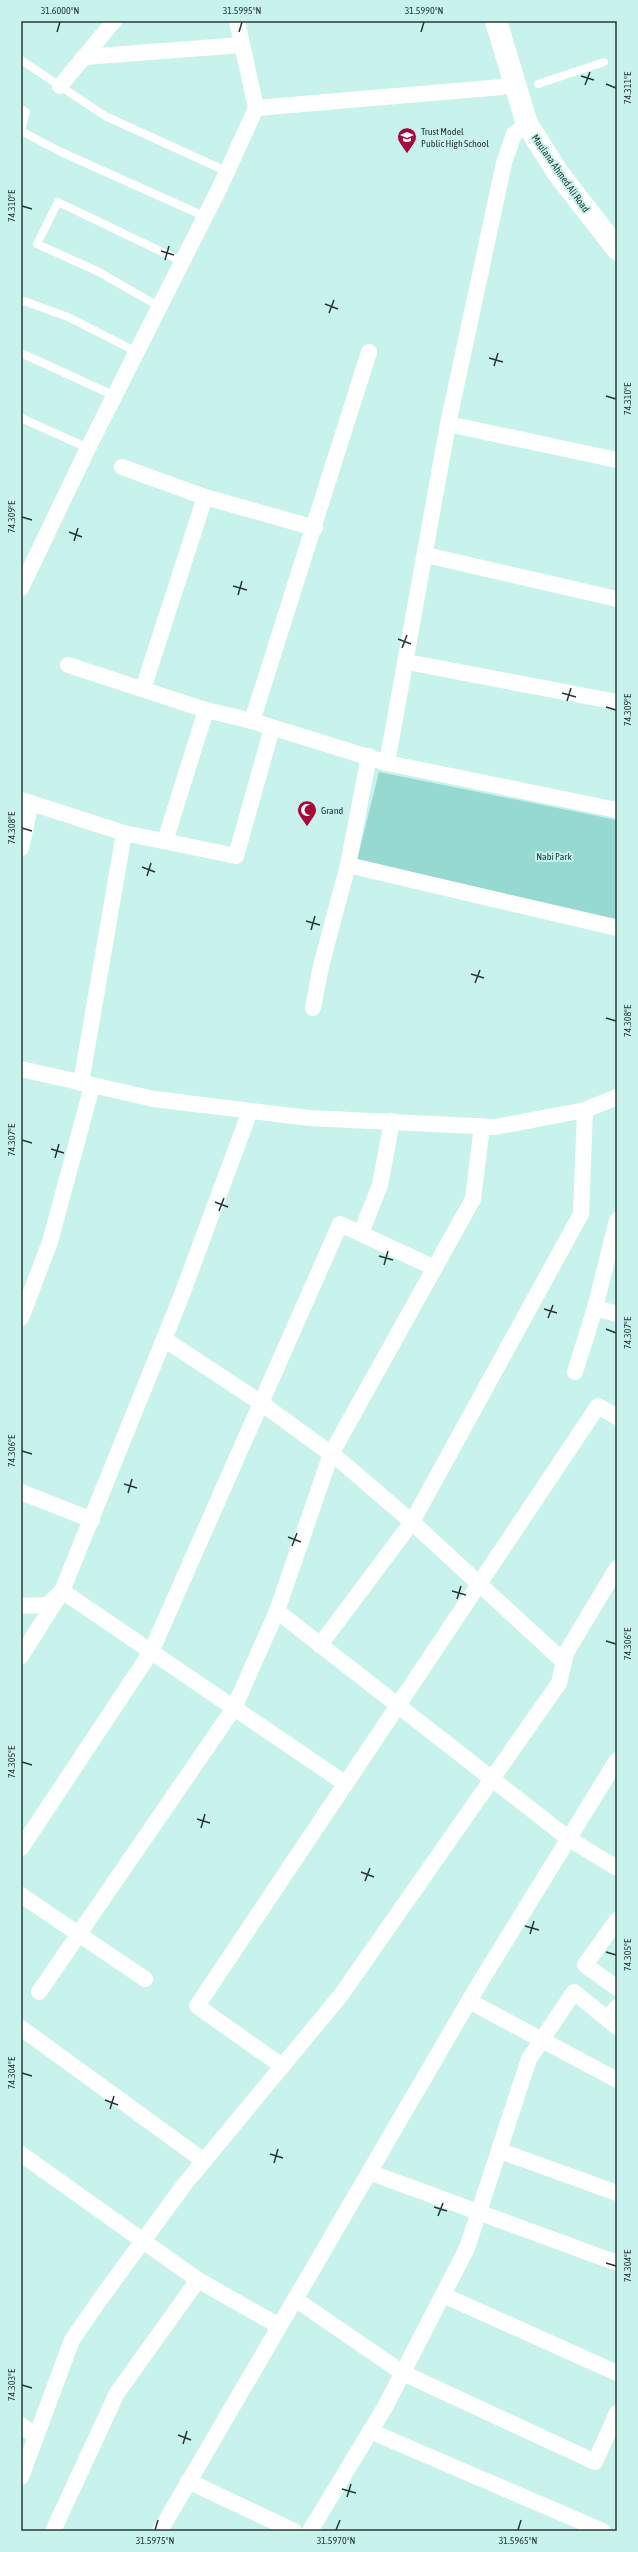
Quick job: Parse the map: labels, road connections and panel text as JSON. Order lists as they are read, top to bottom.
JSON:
{
  "streets": {
    "street": ["Maulana Ahmed Ali Road"]
  },
  "parks": ["Nabi Park"],
  "places": {
    "school or university": ["Trust Model Public High School"],
    "mosque": ["Grand"]
  },
  "coordinates": [
    "31.6000°N",
    "31.5995°N",
    "31.5990°N",
    "74.311°E",
    "74.310°E",
    "74.309°E",
    "74.308°E",
    "74.307°E",
    "74.306°E",
    "74.305°E",
    "74.304°E",
    "74.303°E",
    "31.5975°N",
    "31.5970°N",
    "31.5965°N"
  ]
}
